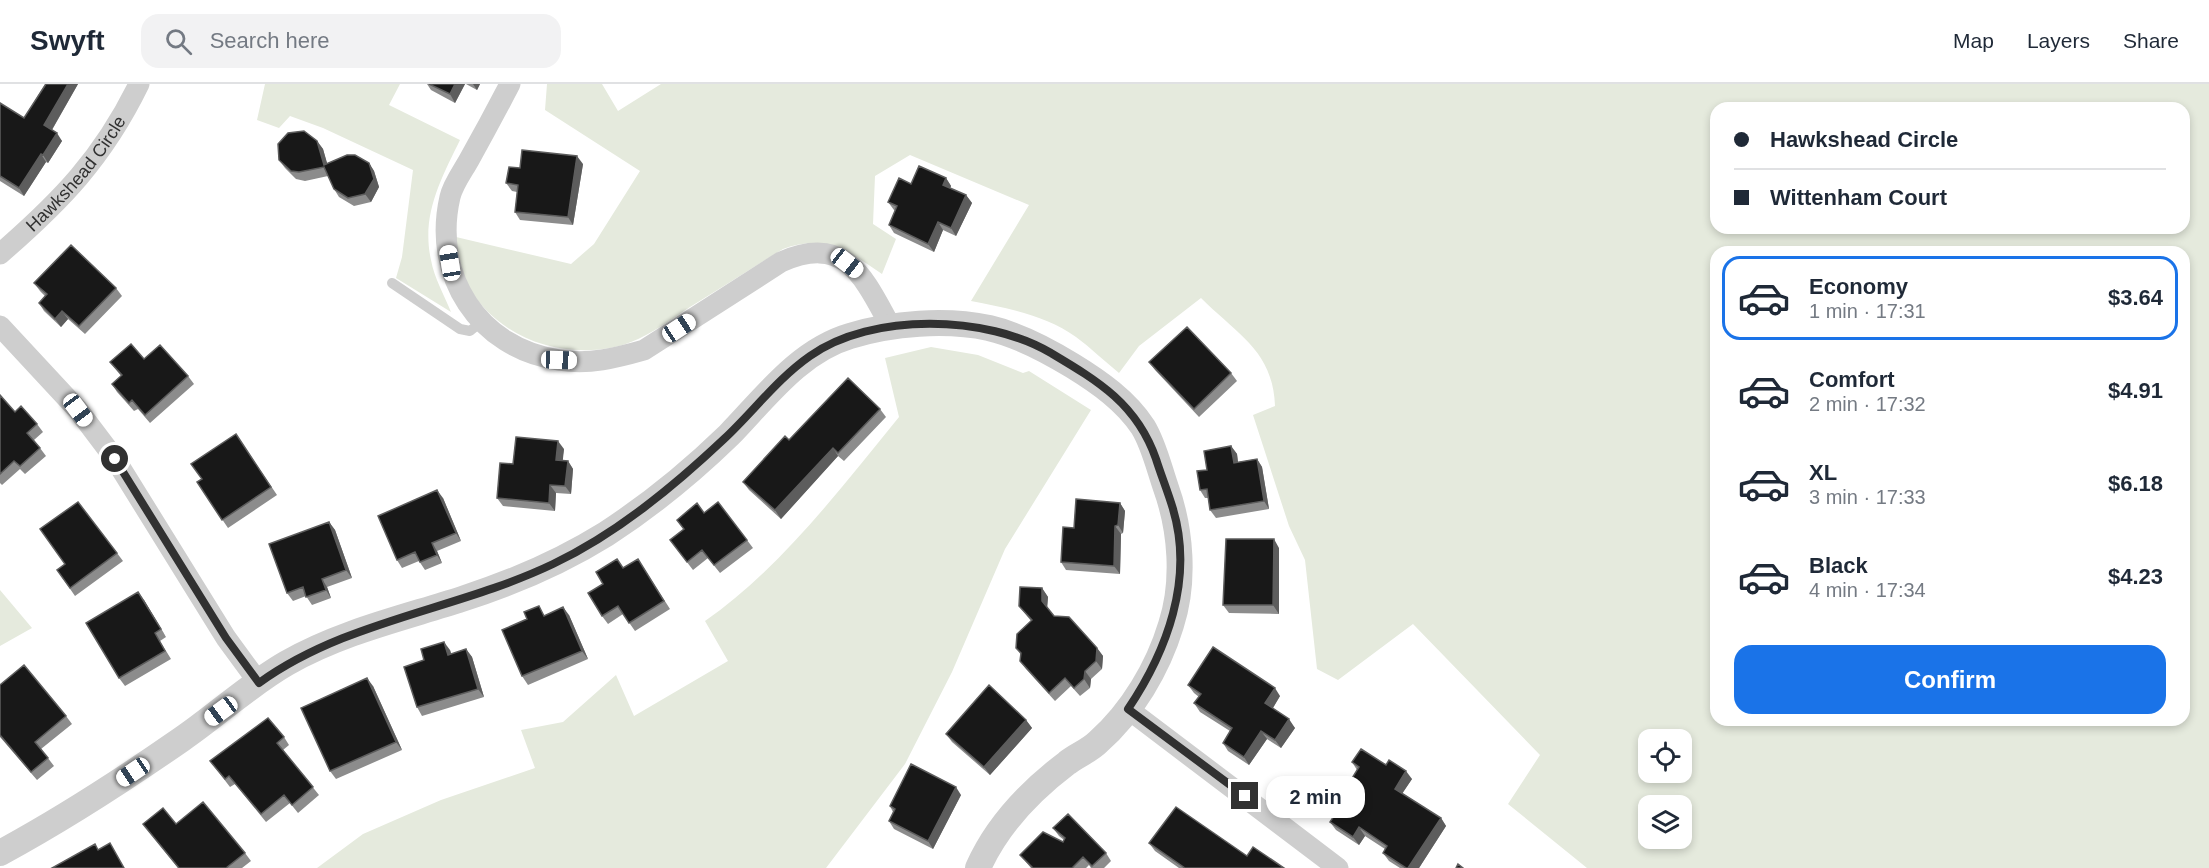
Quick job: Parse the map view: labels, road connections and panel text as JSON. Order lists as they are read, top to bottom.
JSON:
{
  "streets": {
    "street": ["Hawkshead Circle"]
  },
  "page": {
    "header": "Swyft",
    "search": "Search here",
    "nav": ["Map", "Layers", "Share"],
    "banner": ["Hawkshead Circle", "Wittenham Court"],
    "list": [
      {
        "name": "Economy",
        "note": "1 min · 17:31",
        "value": "$3.64"
      },
      {
        "name": "Comfort",
        "note": "2 min · 17:32",
        "value": "$4.91"
      },
      {
        "name": "XL",
        "note": "3 min · 17:33",
        "value": "$6.18"
      },
      {
        "name": "Black",
        "note": "4 min · 17:34",
        "value": "$4.23"
      }
    ],
    "buttons": "Confirm",
    "bubble": "2 min"
  }
}
